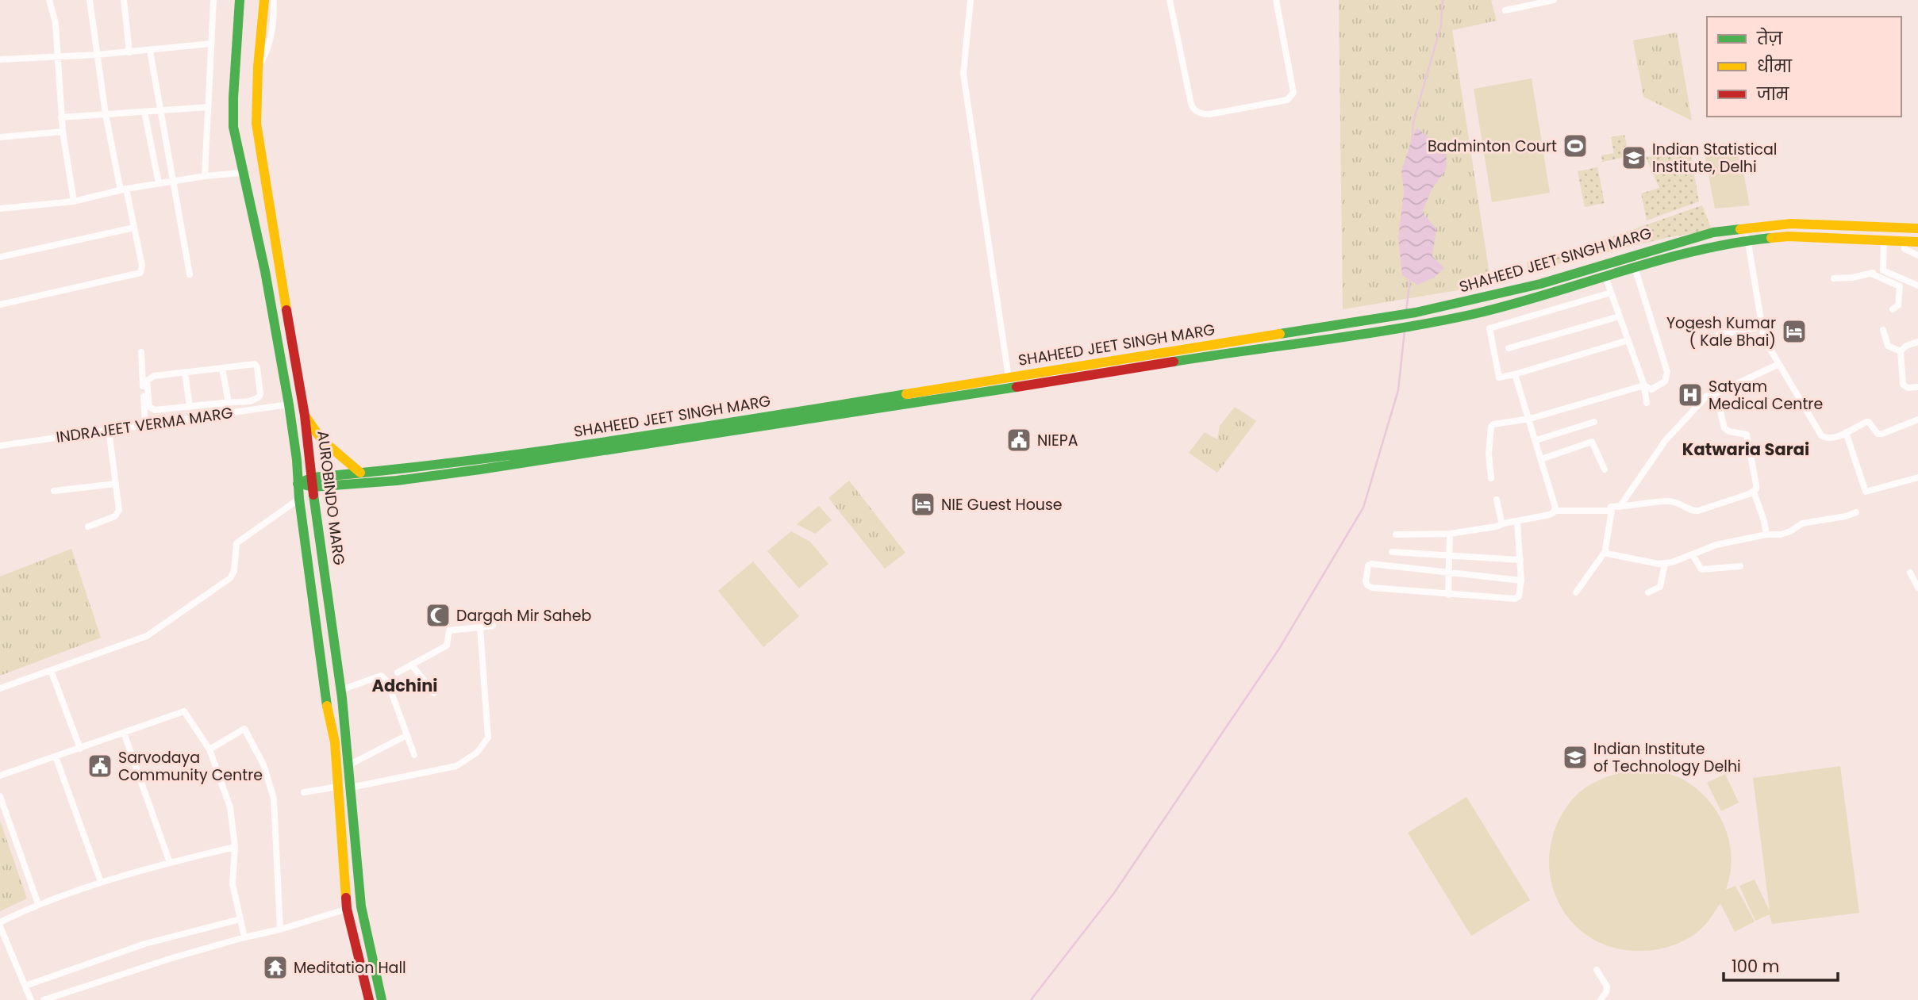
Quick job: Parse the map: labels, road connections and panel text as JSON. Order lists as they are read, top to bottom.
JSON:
{
  "streets": {
    "main road": ["SHAHEED JEET SINGH MARG", "AUROBINDO MARG"],
    "street": ["INDRAJEET VERMA MARG"]
  },
  "crossings": [
    ["SHAHEED JEET SINGH MARG", "AUROBINDO MARG"],
    ["INDRAJEET VERMA MARG", "AUROBINDO MARG"]
  ],
  "districts": ["Katwaria Sarai", "Adchini"],
  "places": {
    "sports": ["Badminton Court"],
    "school or university": ["Indian Statistical Institute, Delhi", "Indian Institute of Technology Delhi"],
    "hotel": ["Yogesh Kumar ( Kale Bhai)", "NIE Guest House"],
    "hospital": ["Satyam Medical Centre"],
    "public building": ["NIEPA", "Sarvodaya Community Centre"],
    "mosque": ["Dargah Mir Saheb"],
    "temple": ["Meditation Hall"]
  },
  "legend": ["तेज़", "धीमा", "जाम"],
  "scale_bar": "100 m"
}
